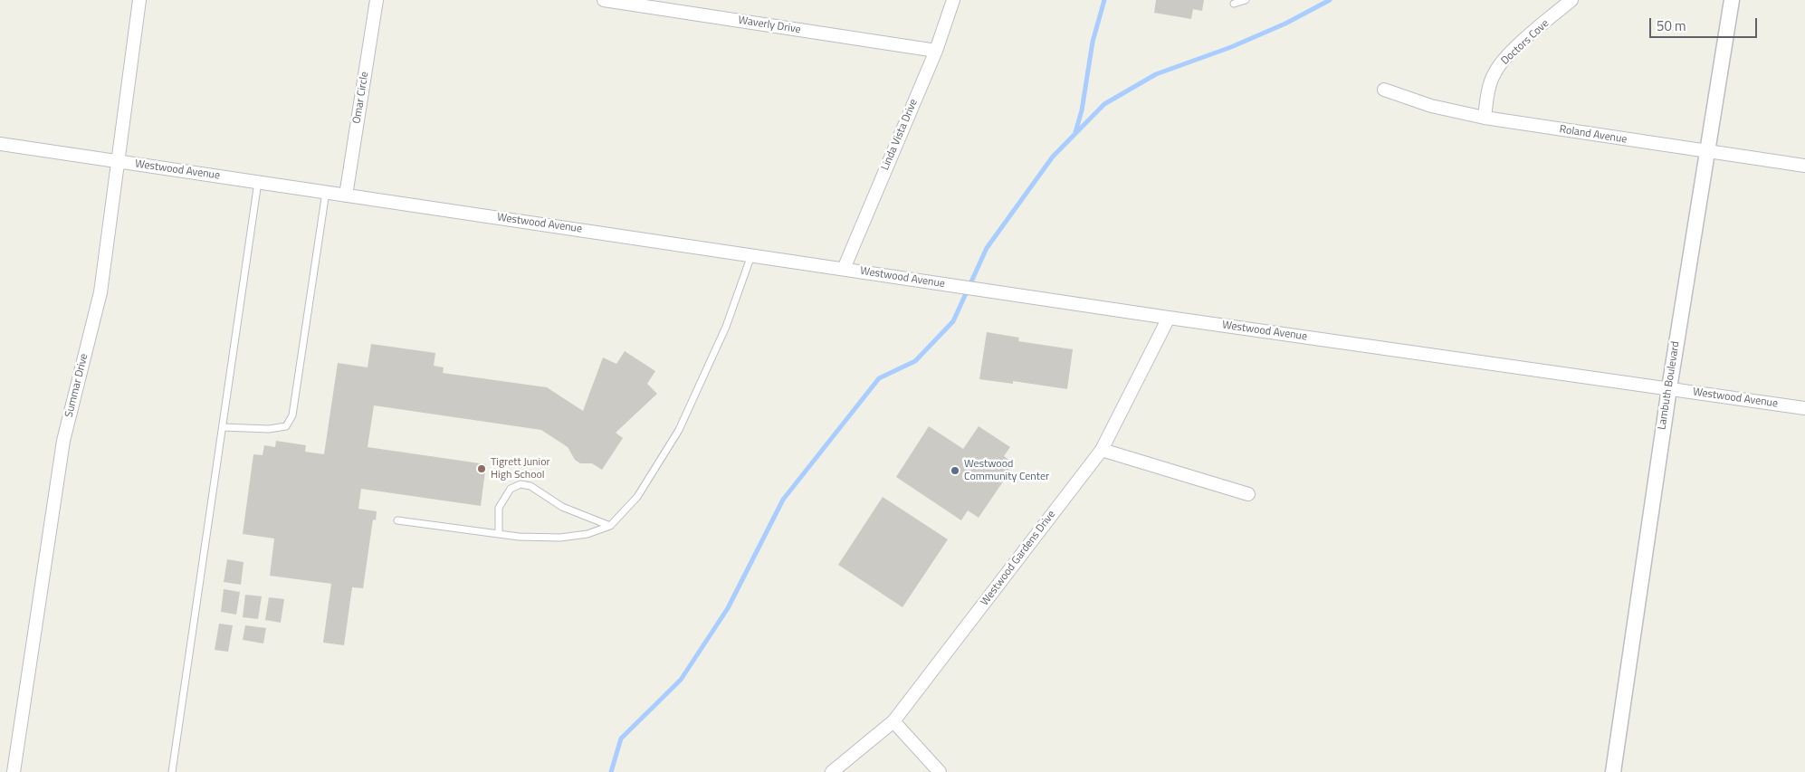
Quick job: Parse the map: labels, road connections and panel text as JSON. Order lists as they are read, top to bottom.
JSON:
{
  "streets": {
    "street": [
      "Waverly Drive",
      "Doctors Cove",
      "Omar Circle",
      "Linda Vista Drive",
      "Roland Avenue",
      "Westwood Avenue",
      "Summar Drive",
      "Lambuth Boulevard",
      "Westwood Gardens Drive"
    ]
  },
  "crossings": [
    ["Waverly Drive", "Linda Vista Drive"],
    ["Doctors Cove", "Roland Avenue"],
    ["Omar Circle", "Westwood Avenue"],
    ["Linda Vista Drive", "Westwood Avenue"],
    ["Roland Avenue", "Lambuth Boulevard"],
    ["Westwood Avenue", "Summar Drive"],
    ["Westwood Avenue", "Lambuth Boulevard"],
    ["Westwood Avenue", "Westwood Gardens Drive"]
  ],
  "places": ["Tigrett Junior High School", "Westwood Community Center"],
  "scale_bar": "50 m"
}
